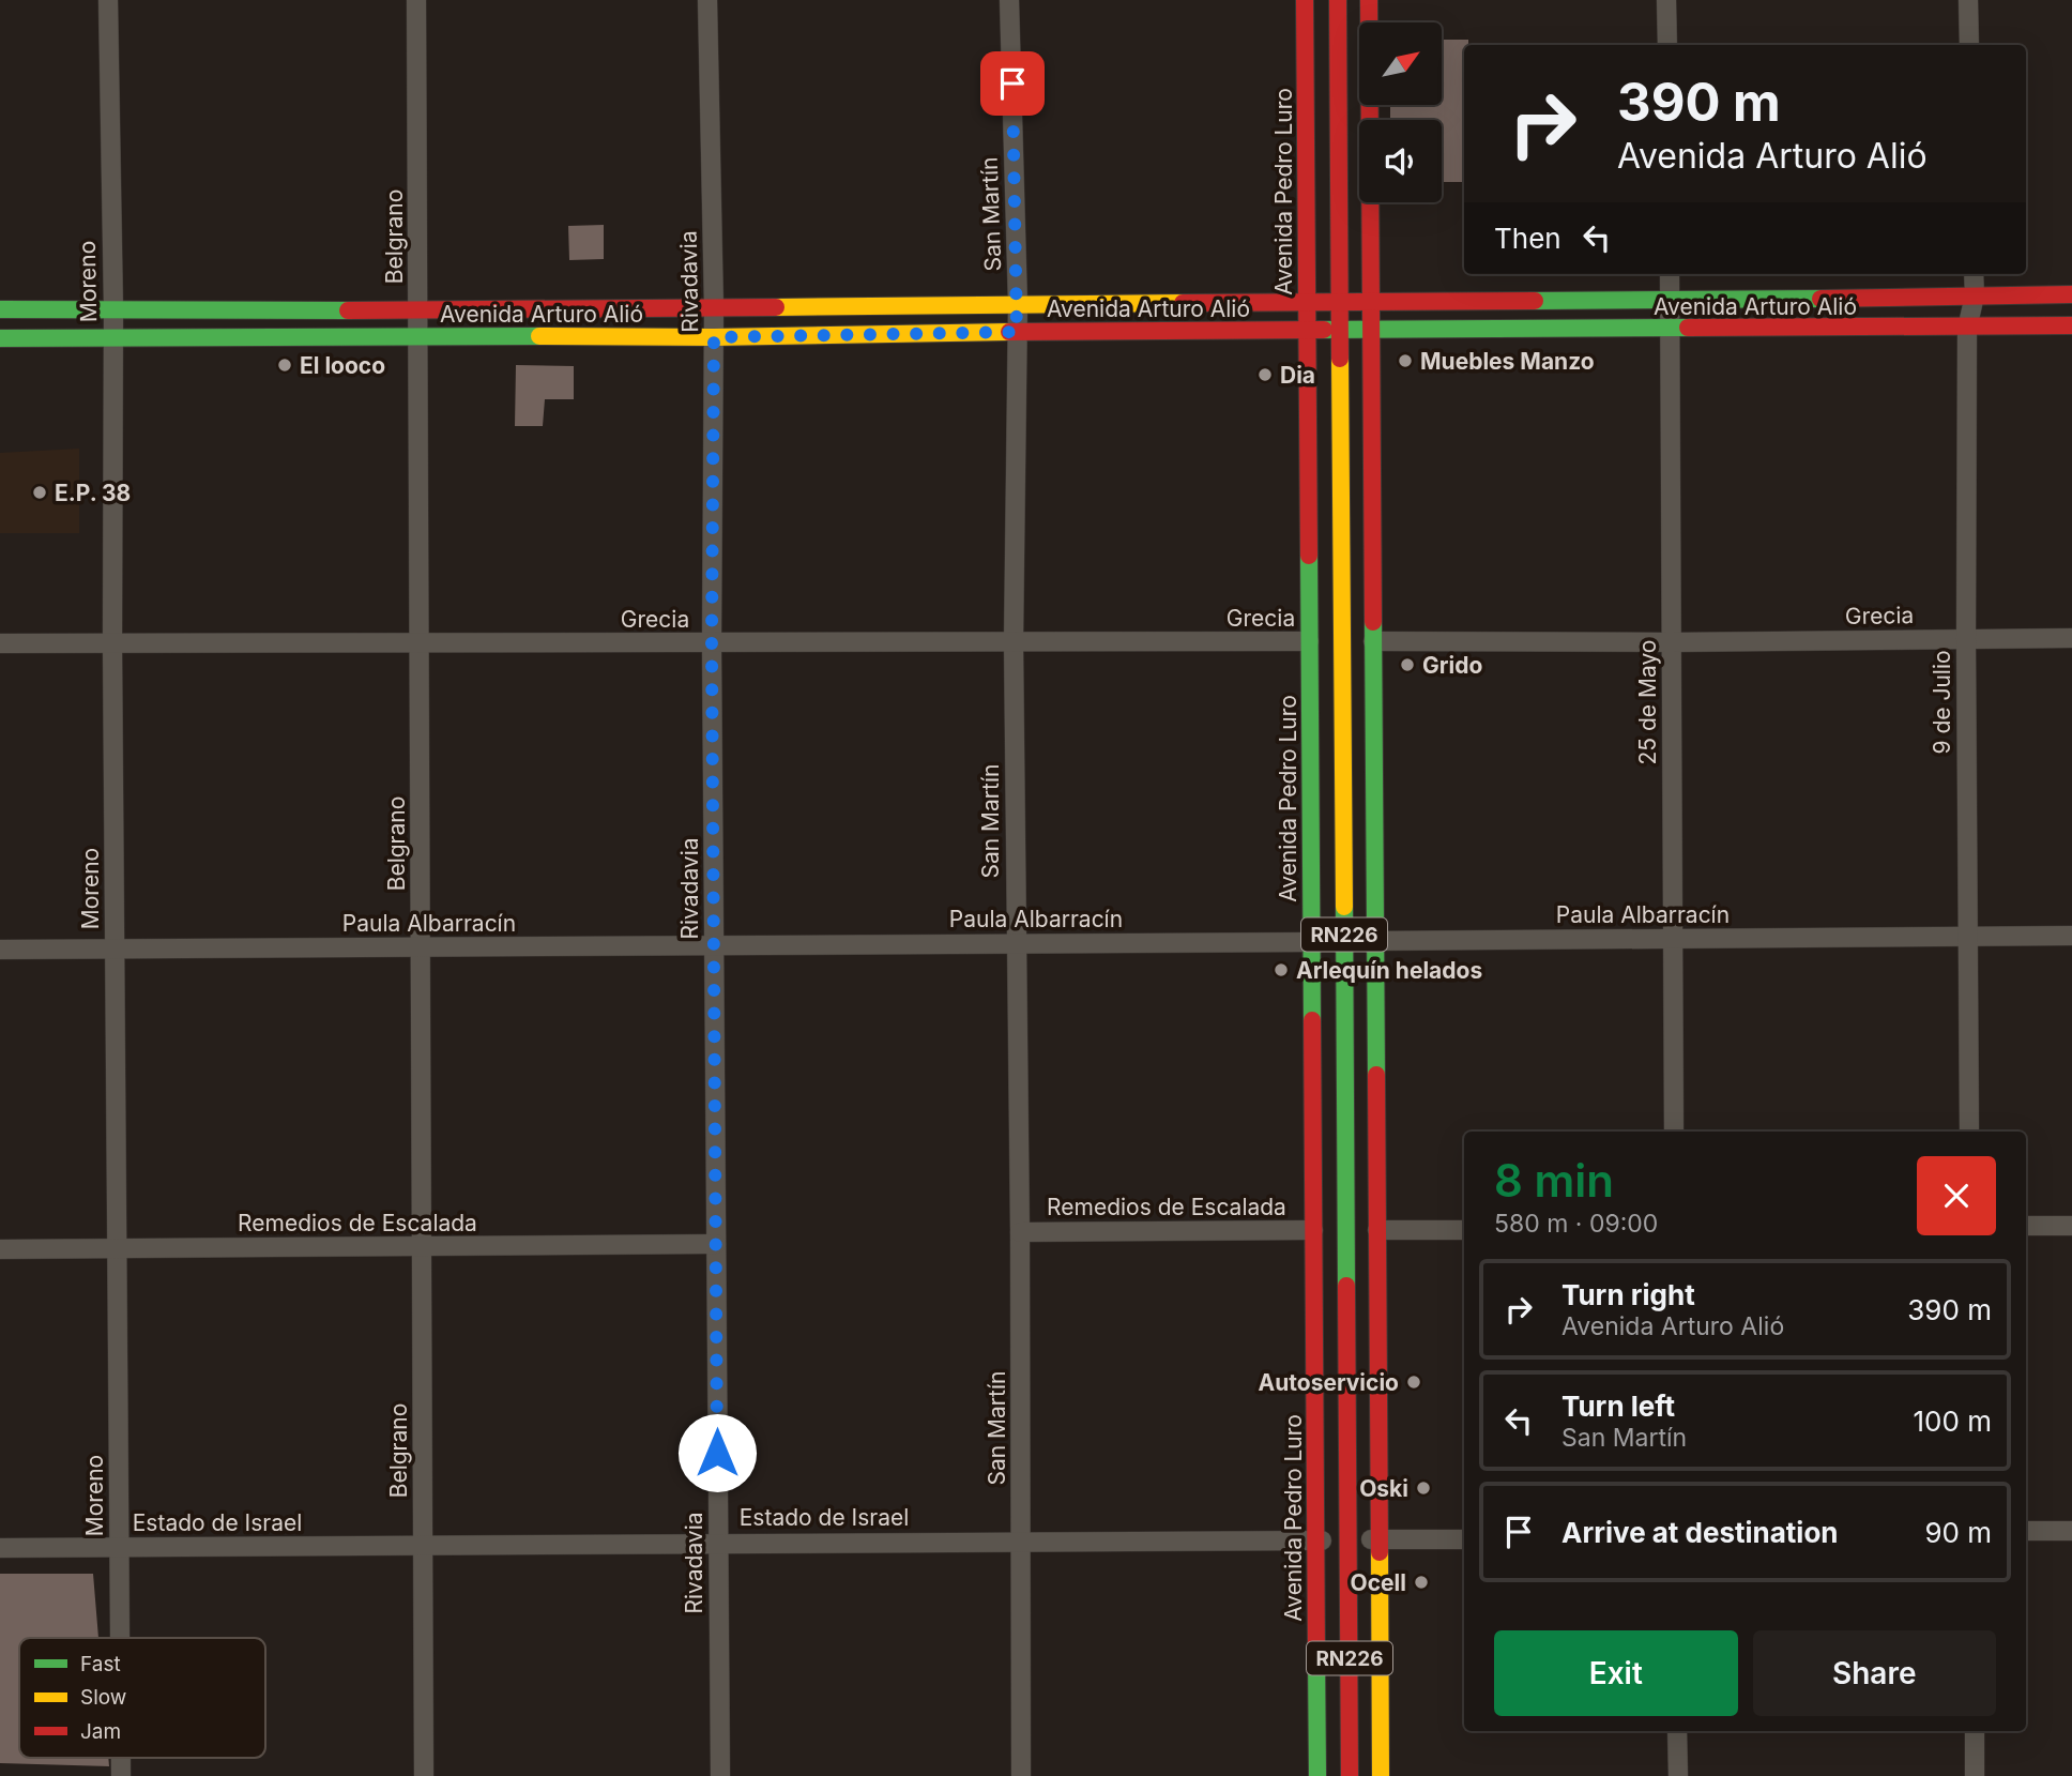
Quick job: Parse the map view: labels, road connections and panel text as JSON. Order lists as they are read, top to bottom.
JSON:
{
  "streets": {
    "main road": ["Avenida Pedro Luro", "Avenida Arturo Alió", "RN226"],
    "street": [
      "San Martín",
      "Belgrano",
      "Moreno",
      "Rivadavia",
      "Grecia",
      "25 de Mayo",
      "9 de Julio",
      "Paula Albarracín",
      "Remedios de Escalada",
      "Estado de Israel"
    ]
  },
  "crossings": [
    ["Avenida Pedro Luro", "Avenida Arturo Alió"],
    ["Avenida Pedro Luro", "Grecia"],
    ["Avenida Pedro Luro", "Paula Albarracín"],
    ["Avenida Pedro Luro", "Remedios de Escalada"],
    ["Avenida Pedro Luro", "Estado de Israel"],
    ["San Martín", "Avenida Arturo Alió"],
    ["San Martín", "Grecia"],
    ["San Martín", "Paula Albarracín"],
    ["San Martín", "Remedios de Escalada"],
    ["San Martín", "Estado de Israel"],
    ["Belgrano", "Avenida Arturo Alió"],
    ["Belgrano", "Grecia"],
    ["Belgrano", "Paula Albarracín"],
    ["Belgrano", "Remedios de Escalada"],
    ["Belgrano", "Estado de Israel"],
    ["Moreno", "Avenida Arturo Alió"],
    ["Moreno", "Grecia"],
    ["Moreno", "Paula Albarracín"],
    ["Moreno", "Remedios de Escalada"],
    ["Moreno", "Estado de Israel"],
    ["Rivadavia", "Avenida Arturo Alió"],
    ["Rivadavia", "Grecia"],
    ["Rivadavia", "Paula Albarracín"],
    ["Rivadavia", "Remedios de Escalada"],
    ["Rivadavia", "Estado de Israel"],
    ["Avenida Arturo Alió", "25 de Mayo"],
    ["Avenida Arturo Alió", "9 de Julio"],
    ["Avenida Arturo Alió", "RN226"],
    ["Grecia", "25 de Mayo"],
    ["Grecia", "9 de Julio"],
    ["25 de Mayo", "Paula Albarracín"],
    ["9 de Julio", "Paula Albarracín"],
    ["Paula Albarracín", "RN226"],
    ["RN226", "Estado de Israel"]
  ],
  "places": [
    "Muebles Manzo",
    "El looco",
    "Dia",
    "E.P. 38",
    "Grido",
    "Arlequín helados",
    "Autoservicio",
    "Oski",
    "Ocell"
  ],
  "legend": ["Fast", "Slow", "Jam"],
  "north": "top right",
  "page": {
    "turn": ["390 m", "Avenida Arturo Alió"],
    "then": "Then",
    "heading": ["8 min", "580 m · 09:00"],
    "list": [
      {
        "name": "Turn right",
        "note": "Avenida Arturo Alió",
        "value": "390 m"
      },
      {
        "name": "Turn left",
        "note": "San Martín",
        "value": "100 m"
      },
      {
        "name": "Arrive at destination",
        "value": "90 m"
      }
    ],
    "buttons": ["Exit", "Share"]
  }
}
